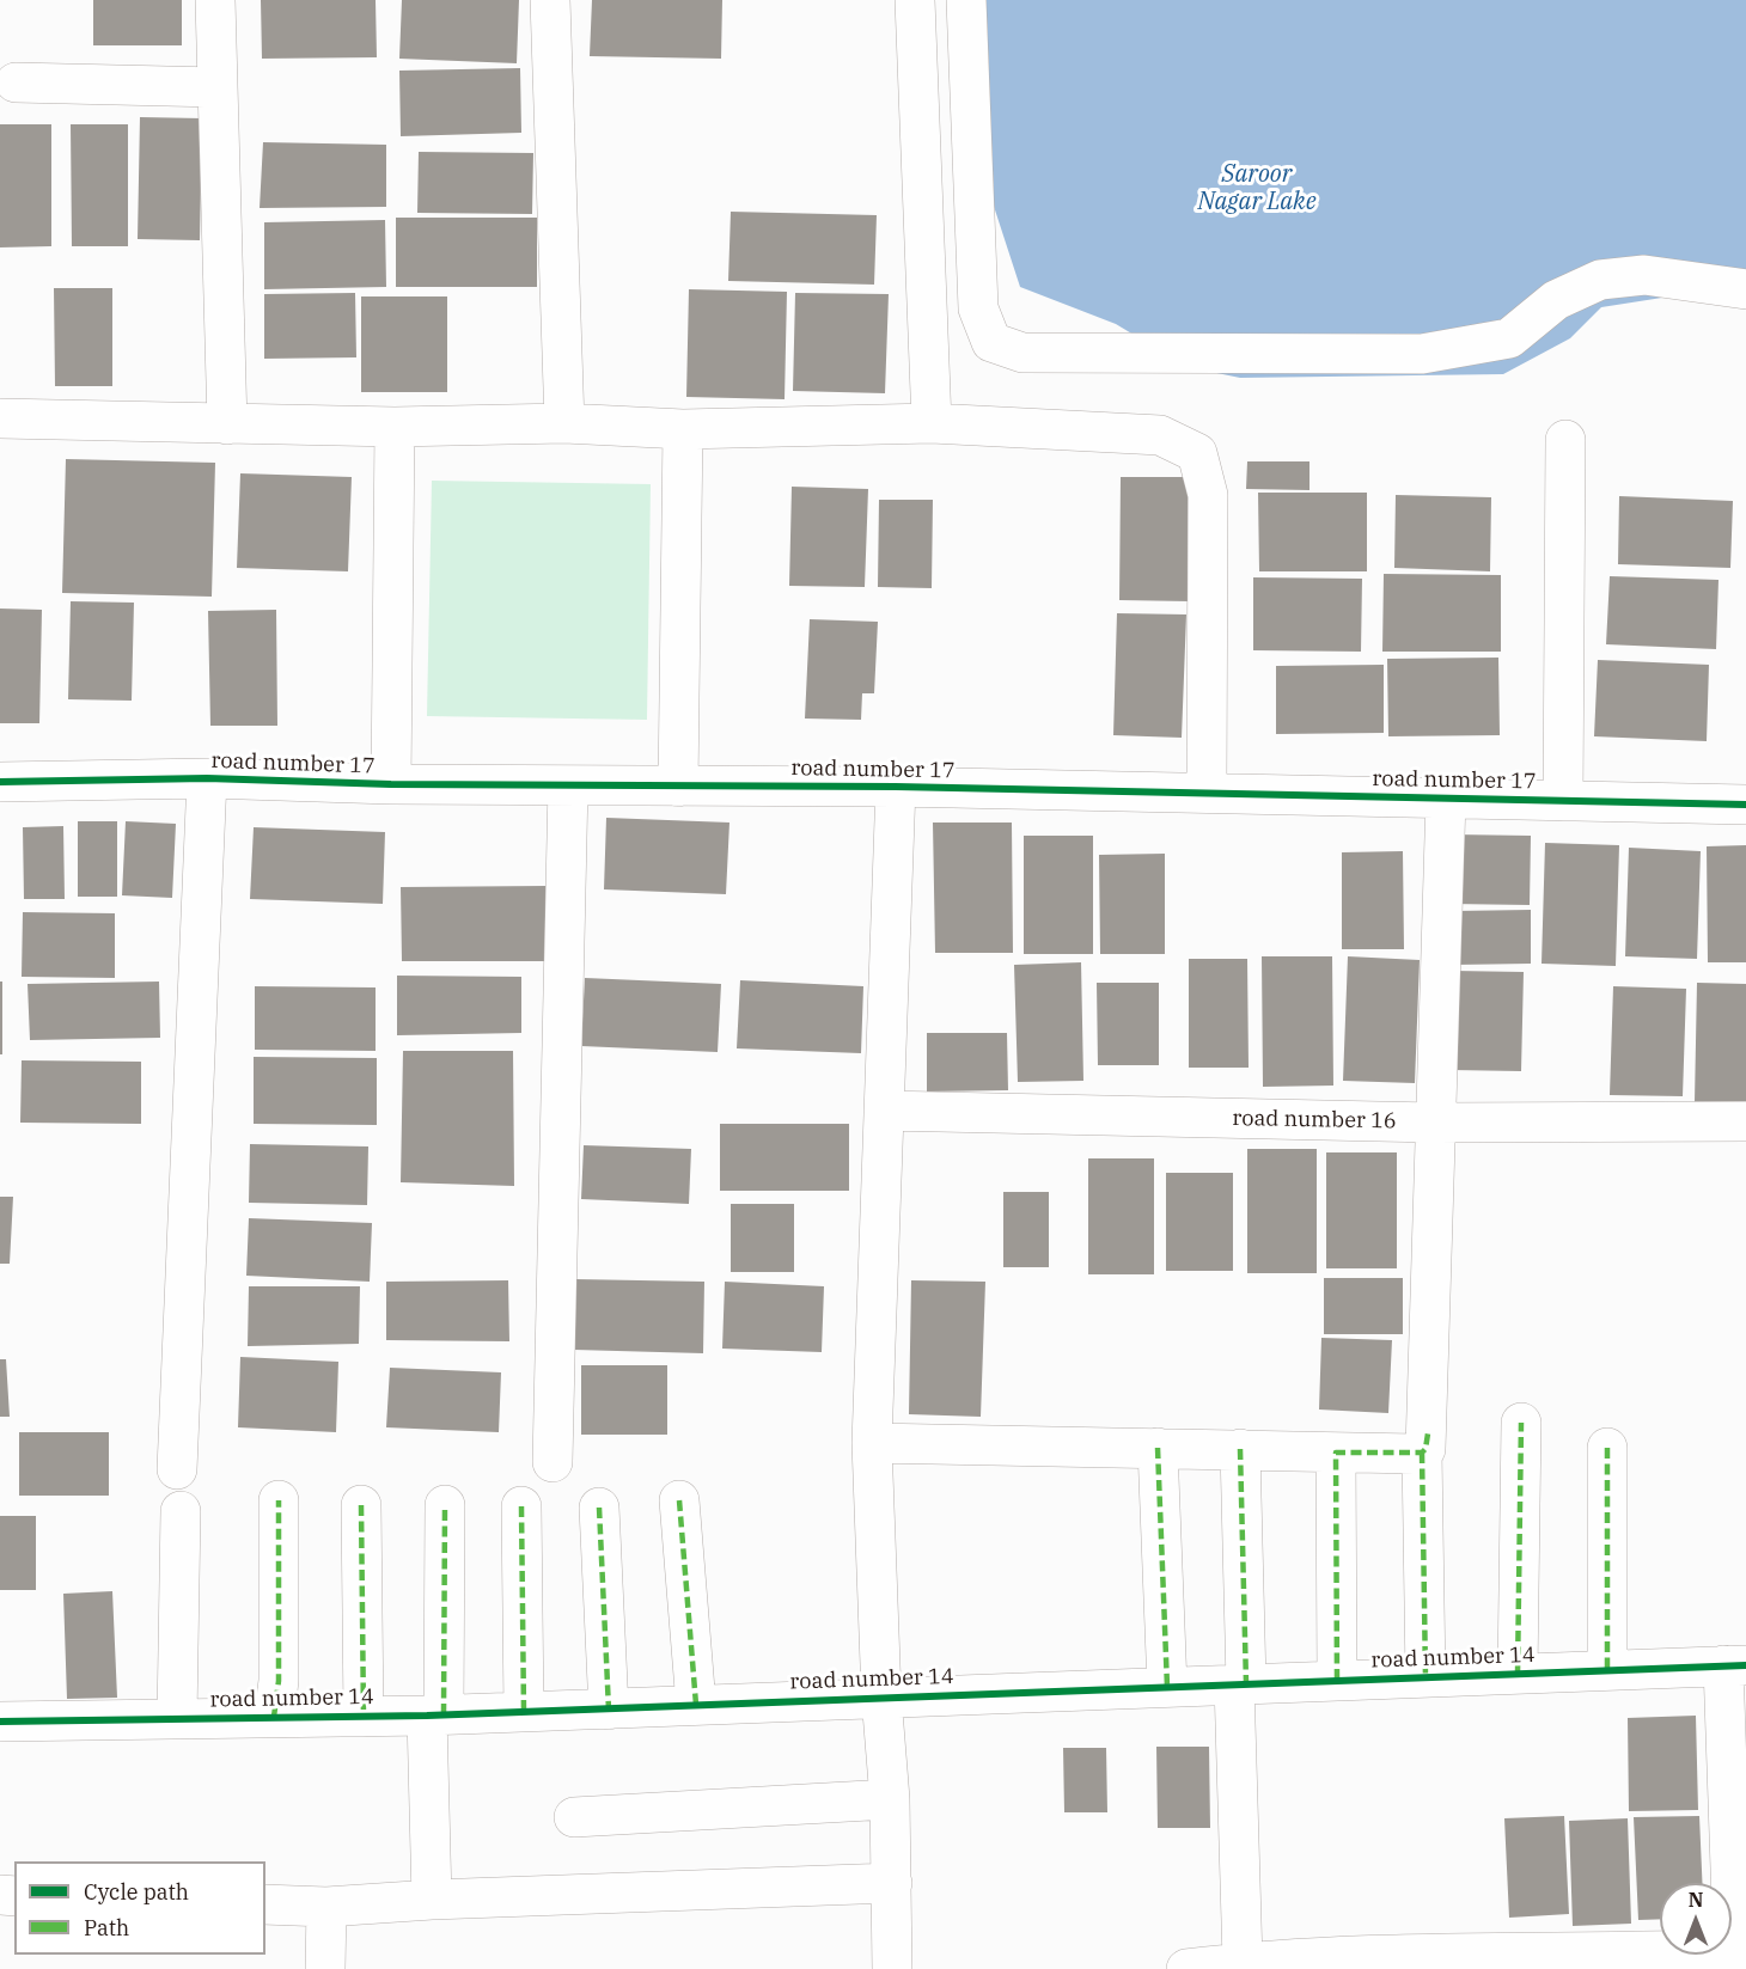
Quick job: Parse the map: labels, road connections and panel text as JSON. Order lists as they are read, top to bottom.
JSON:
{
  "streets": {
    "street": ["road number 17", "road number 16", "road number 14"]
  },
  "water": ["Saroor Nagar Lake"],
  "legend": ["Cycle path", "Path"],
  "north": "top"
}
